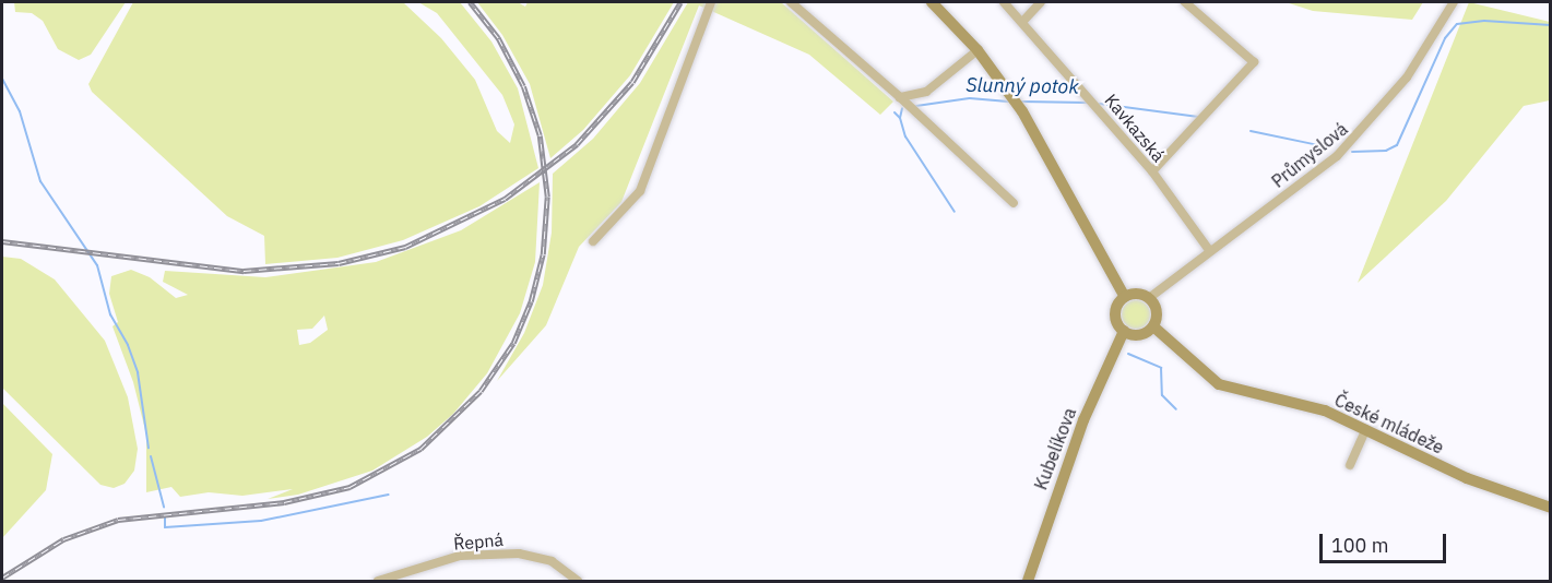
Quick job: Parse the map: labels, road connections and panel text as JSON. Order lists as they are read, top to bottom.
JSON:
{
  "streets": {
    "street": [
      "Kavkazská",
      "Průmyslová",
      "České mládeže",
      "Kubelíkova",
      "Řepná"
    ]
  },
  "crossings": [
    ["Kavkazská", "Průmyslová"],
    ["Průmyslová", "České mládeže"],
    ["Průmyslová", "Kubelíkova"],
    ["České mládeže", "Kubelíkova"]
  ],
  "water": ["Slunný potok"],
  "scale_bar": "100 m"
}
